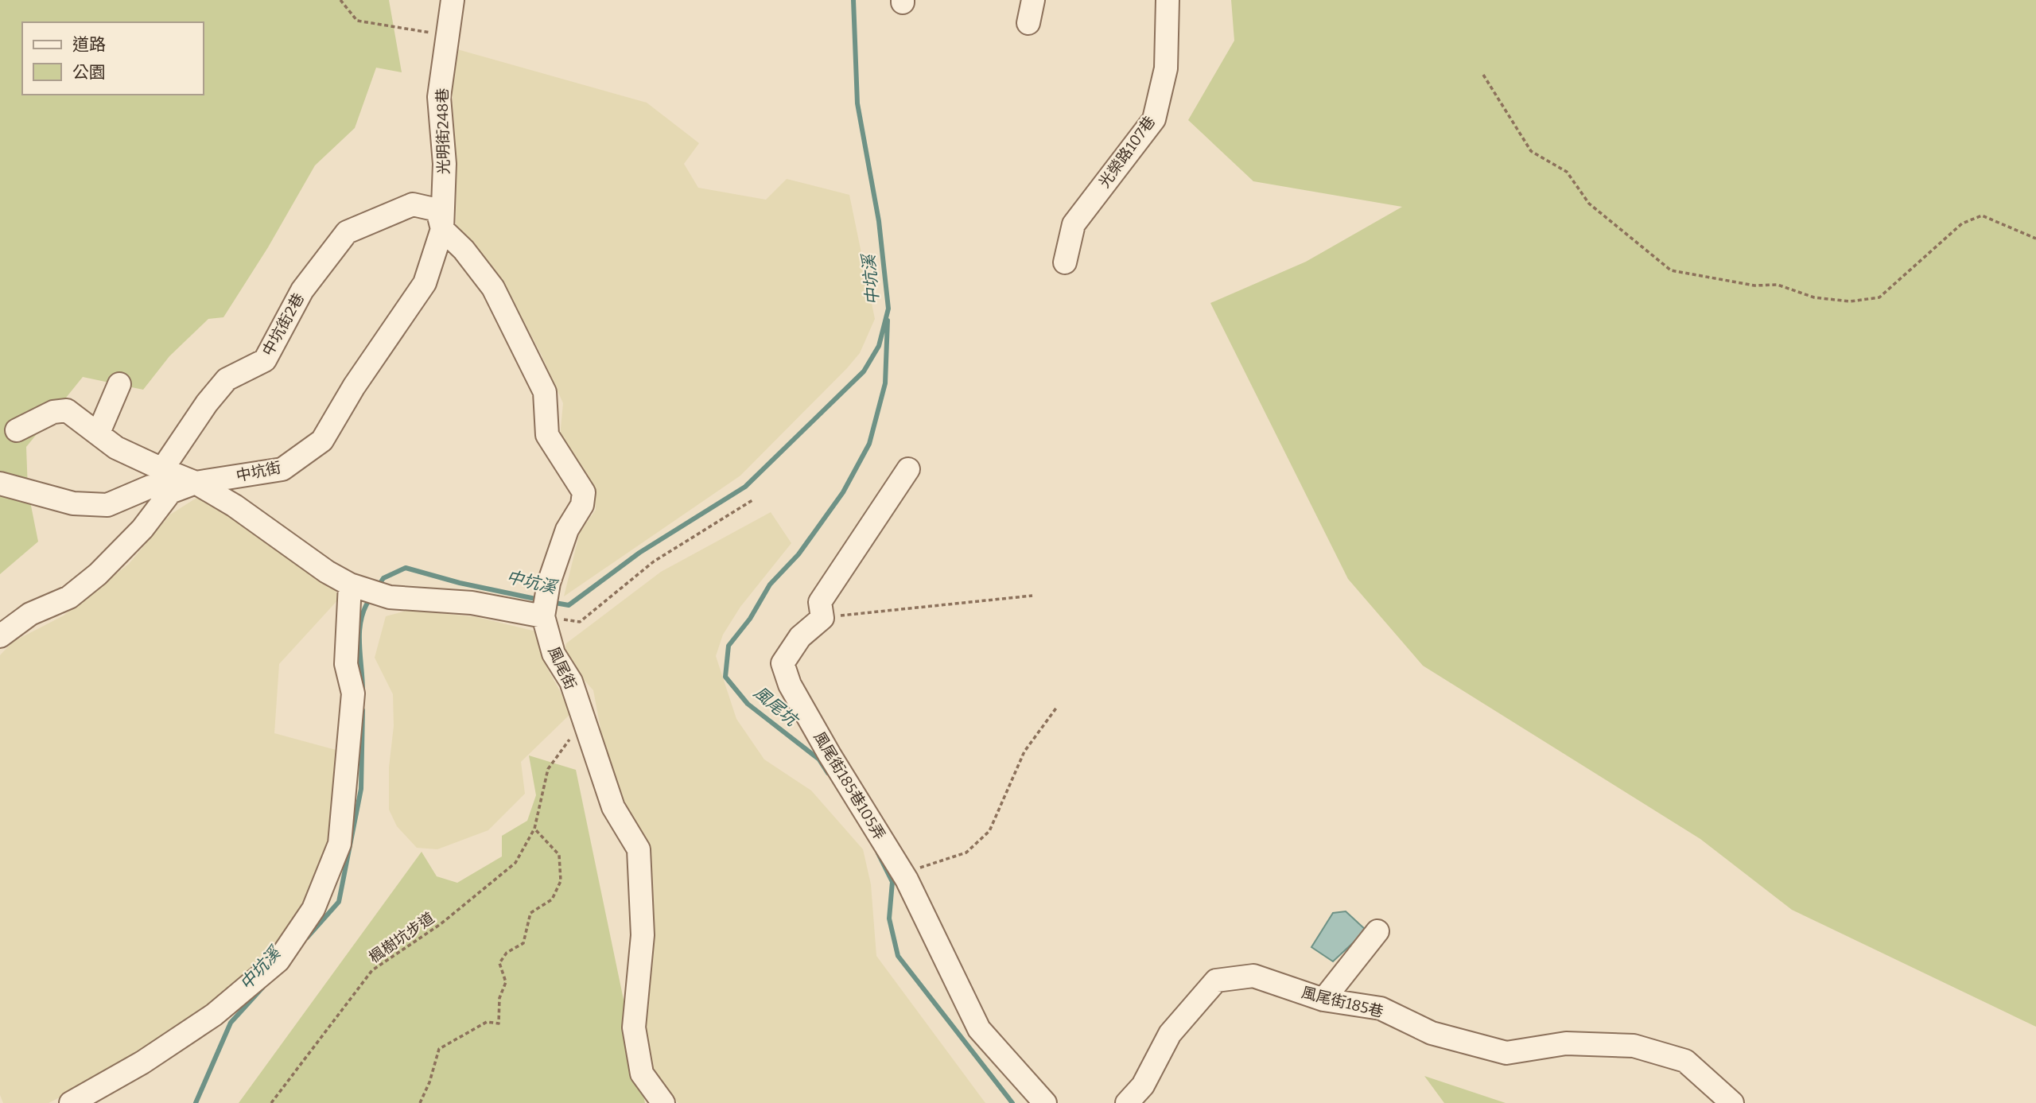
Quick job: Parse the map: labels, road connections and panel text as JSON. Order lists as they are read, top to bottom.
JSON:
{
  "streets": {
    "street": [
      "光明街248巷",
      "光榮路107巷",
      "中坑街2巷",
      "中坑街",
      "風尾街",
      "風尾街185巷105弄",
      "風尾街185巷"
    ],
    "path": ["楓樹坑步道"]
  },
  "crossings": [
    ["光明街248巷", "中坑街2巷"],
    ["光明街248巷", "中坑街"],
    ["光明街248巷", "風尾街"],
    ["中坑街2巷", "中坑街"],
    ["中坑街2巷", "風尾街"],
    ["中坑街", "風尾街"],
    ["風尾街", "楓樹坑步道"]
  ],
  "water": ["中坑溪", "風尾坑"],
  "legend": ["道路", "公園"]
}
